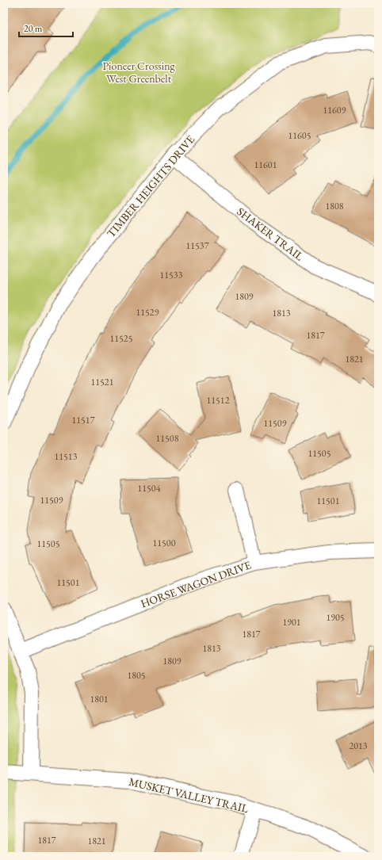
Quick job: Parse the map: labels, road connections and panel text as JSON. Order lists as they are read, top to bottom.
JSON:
{
  "streets": {
    "street": [
      "TIMBER HEIGHTS DRIVE",
      "SHAKER TRAIL",
      "HORSE WAGON DRIVE",
      "MUSKET VALLEY TRAIL"
    ]
  },
  "crossings": [
    ["TIMBER HEIGHTS DRIVE", "SHAKER TRAIL"]
  ],
  "parks": ["Pioneer Crossing West Greenbelt"],
  "house_numbers": [
    "11609",
    "11605",
    "11601",
    "1808",
    "11537",
    "11533",
    "1809",
    "11529",
    "1813",
    "1817",
    "11525",
    "1821",
    "11521",
    "11512",
    "11517",
    "11509",
    "11508",
    "11505",
    "11513",
    "11504",
    "11509",
    "11501",
    "11500",
    "11505",
    "11501",
    "1905",
    "1901",
    "1817",
    "1813",
    "1809",
    "1805",
    "1801",
    "2013",
    "1817",
    "1821"
  ],
  "scale_bar": "20 m"
}
